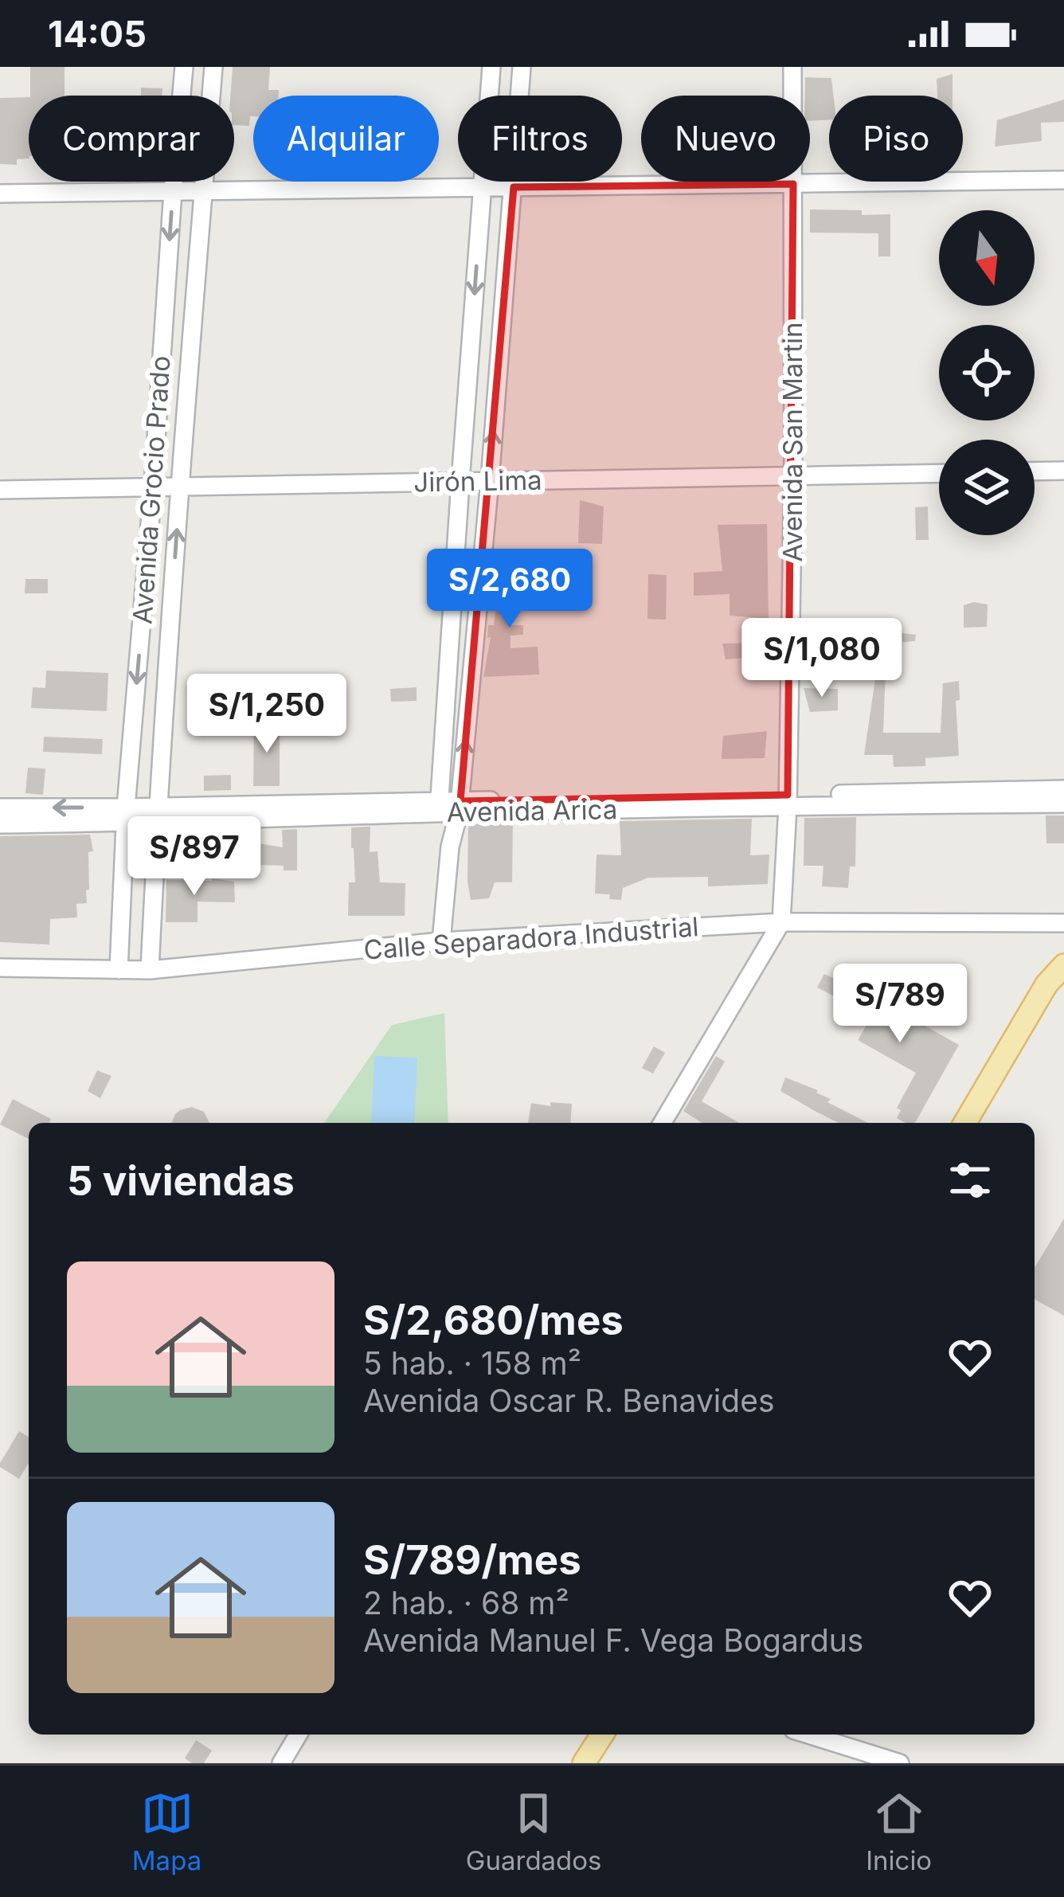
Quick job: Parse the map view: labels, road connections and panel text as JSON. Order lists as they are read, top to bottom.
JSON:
{
  "streets": {
    "street": [
      "Avenida San Martin",
      "Jirón Lima",
      "Avenida Grocio Prado",
      "Avenida Arica",
      "Calle Separadora Industrial"
    ]
  },
  "crossings": [
    ["Avenida San Martin", "Jirón Lima"],
    ["Avenida San Martin", "Avenida Arica"],
    ["Avenida San Martin", "Calle Separadora Industrial"],
    ["Jirón Lima", "Avenida Grocio Prado"],
    ["Avenida Grocio Prado", "Avenida Arica"],
    ["Avenida Grocio Prado", "Calle Separadora Industrial"]
  ],
  "north": "bottom",
  "page": {
    "status": "14:05",
    "chip": [
      "Comprar",
      "Alquilar",
      "Filtros",
      "Nuevo",
      "Piso"
    ],
    "price": [
      "S/2,680",
      "S/1,080",
      "S/1,250",
      "S/897",
      "S/789"
    ],
    "heading": "5 viviendas",
    "list": [
      {
        "name": "S/2,680/mes",
        "note": "5 hab. · 158 m² · Avenida Oscar R. Benavides"
      },
      {
        "name": "S/789/mes",
        "note": "2 hab. · 68 m² · Avenida Manuel F. Vega Bogardus"
      }
    ],
    "tabs": ["Mapa", "Guardados", "Inicio"]
  }
}
